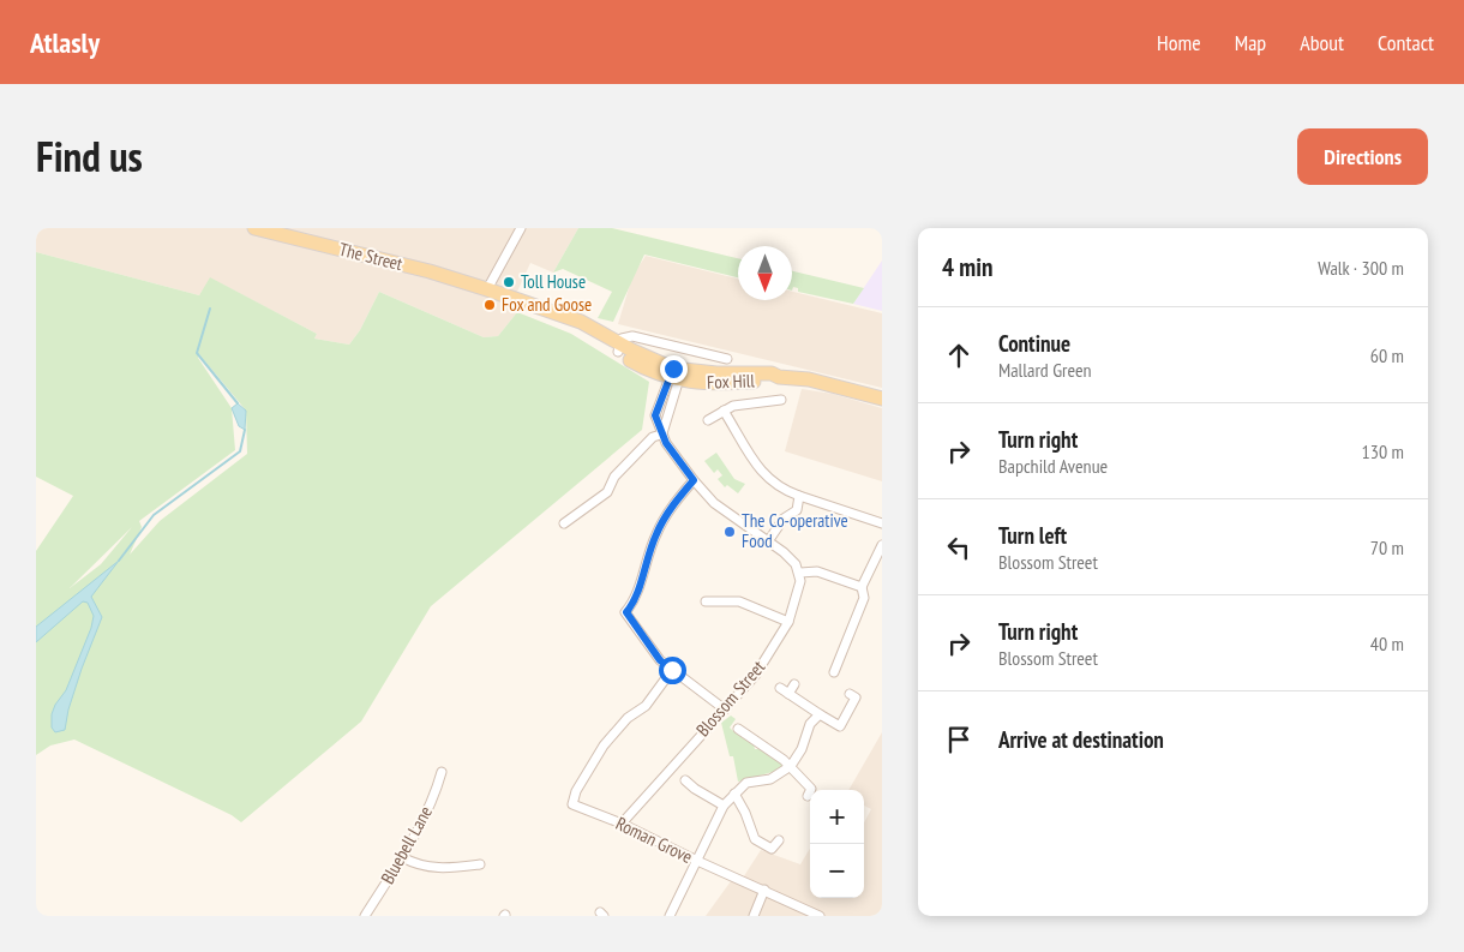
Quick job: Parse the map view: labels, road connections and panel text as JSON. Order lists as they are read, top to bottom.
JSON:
{
  "streets": {
    "main road": ["The Street", "Fox Hill"],
    "street": ["Blossom Street", "Roman Grove", "Bluebell Lane"]
  },
  "crossings": [
    ["The Street", "Fox Hill"],
    ["Blossom Street", "Roman Grove"]
  ],
  "places": ["Toll House", "Fox and Goose", "The Co-operative Food"],
  "north": "bottom",
  "page": {
    "header": "Atlasly",
    "nav": [
      "Home",
      "Map",
      "About",
      "Contact"
    ],
    "title": "Find us",
    "buttons": "Directions",
    "heading": ["4 min", "Walk · 300 m"],
    "list": [
      ["Continue", "Mallard Green", "60 m"],
      ["Turn right", "Bapchild Avenue", "130 m"],
      ["Turn left", "Blossom Street", "70 m"],
      ["Turn right", "Blossom Street", "40 m"],
      "Arrive at destination"
    ],
    "map_buttons": ["+", "−"]
  }
}
